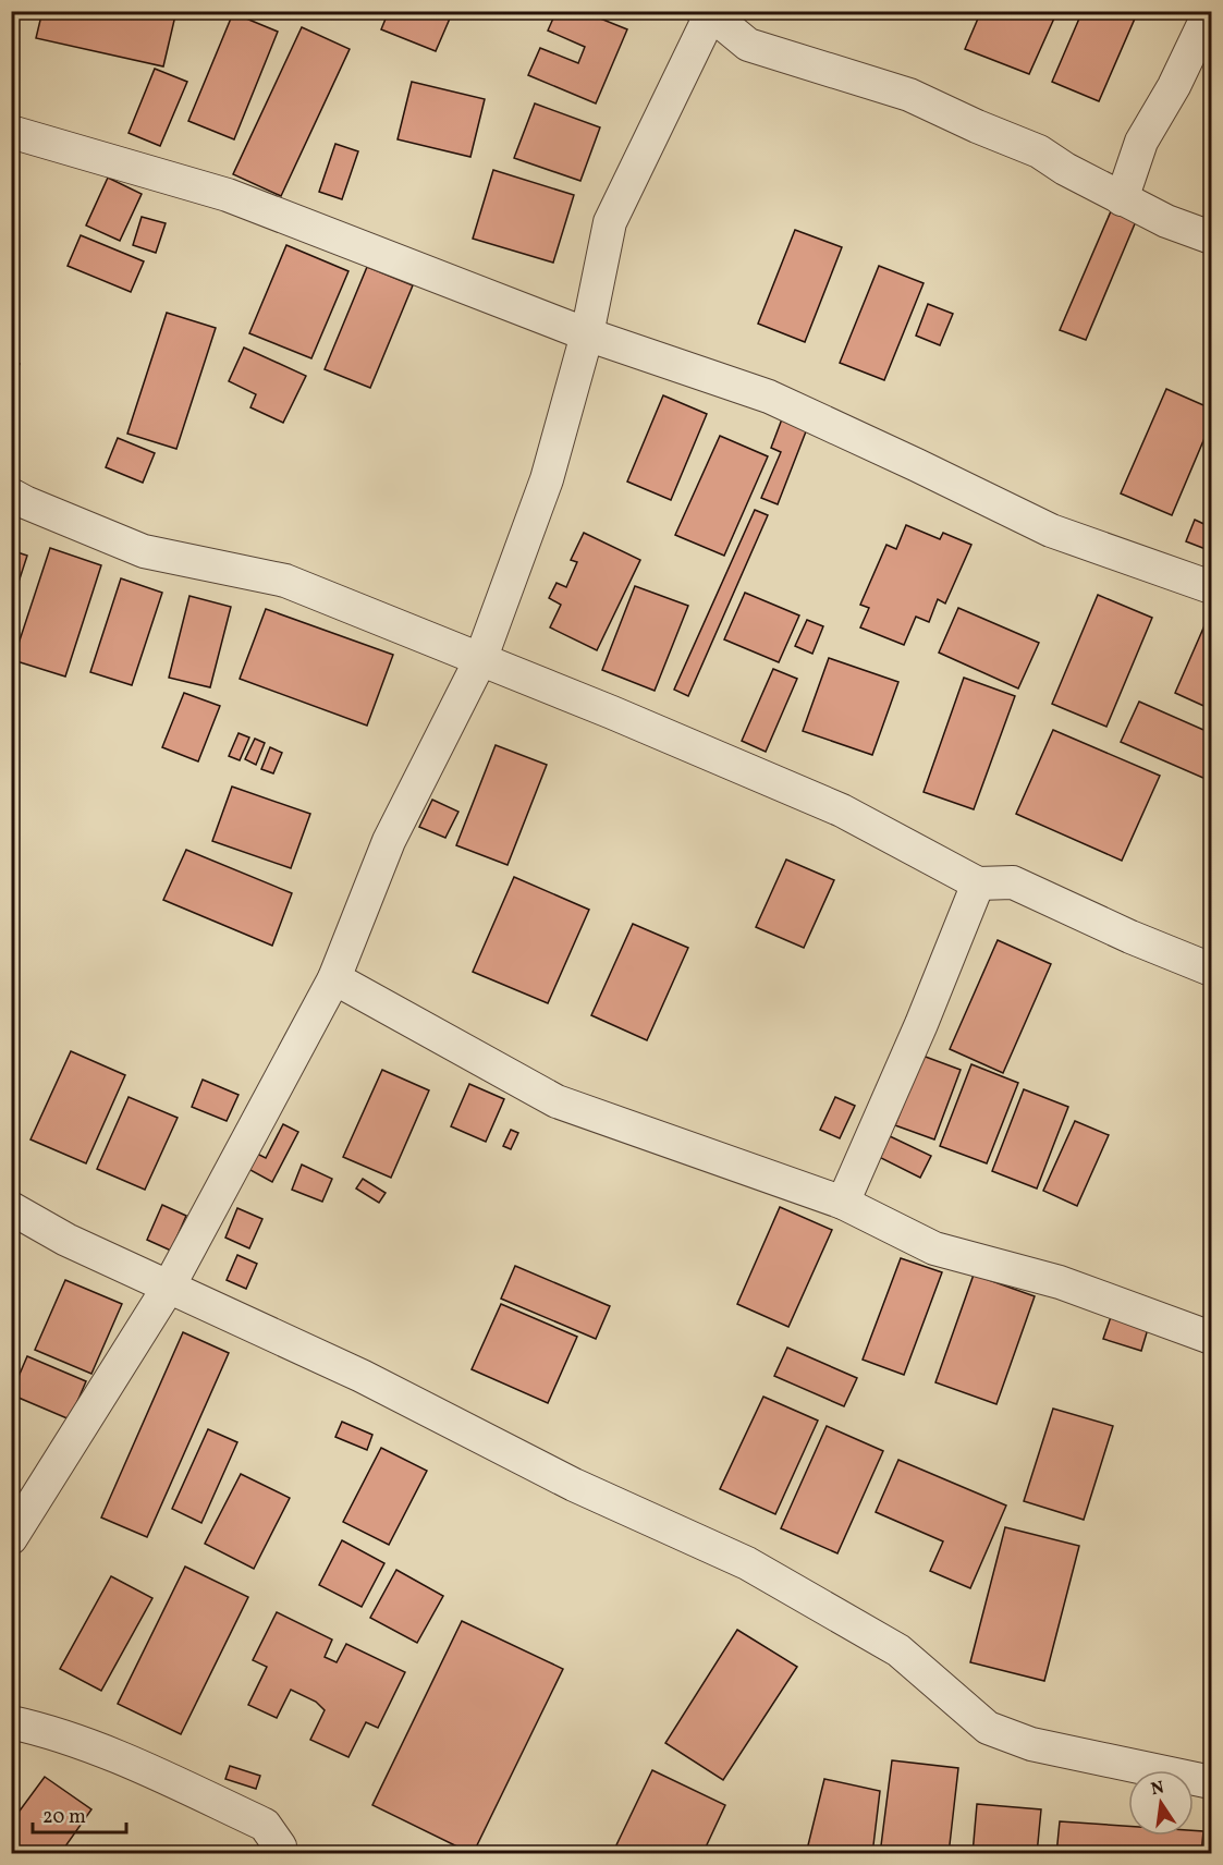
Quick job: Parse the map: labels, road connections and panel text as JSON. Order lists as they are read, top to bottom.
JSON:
{
  "scale_bar": "20 m",
  "north": "top"
}
